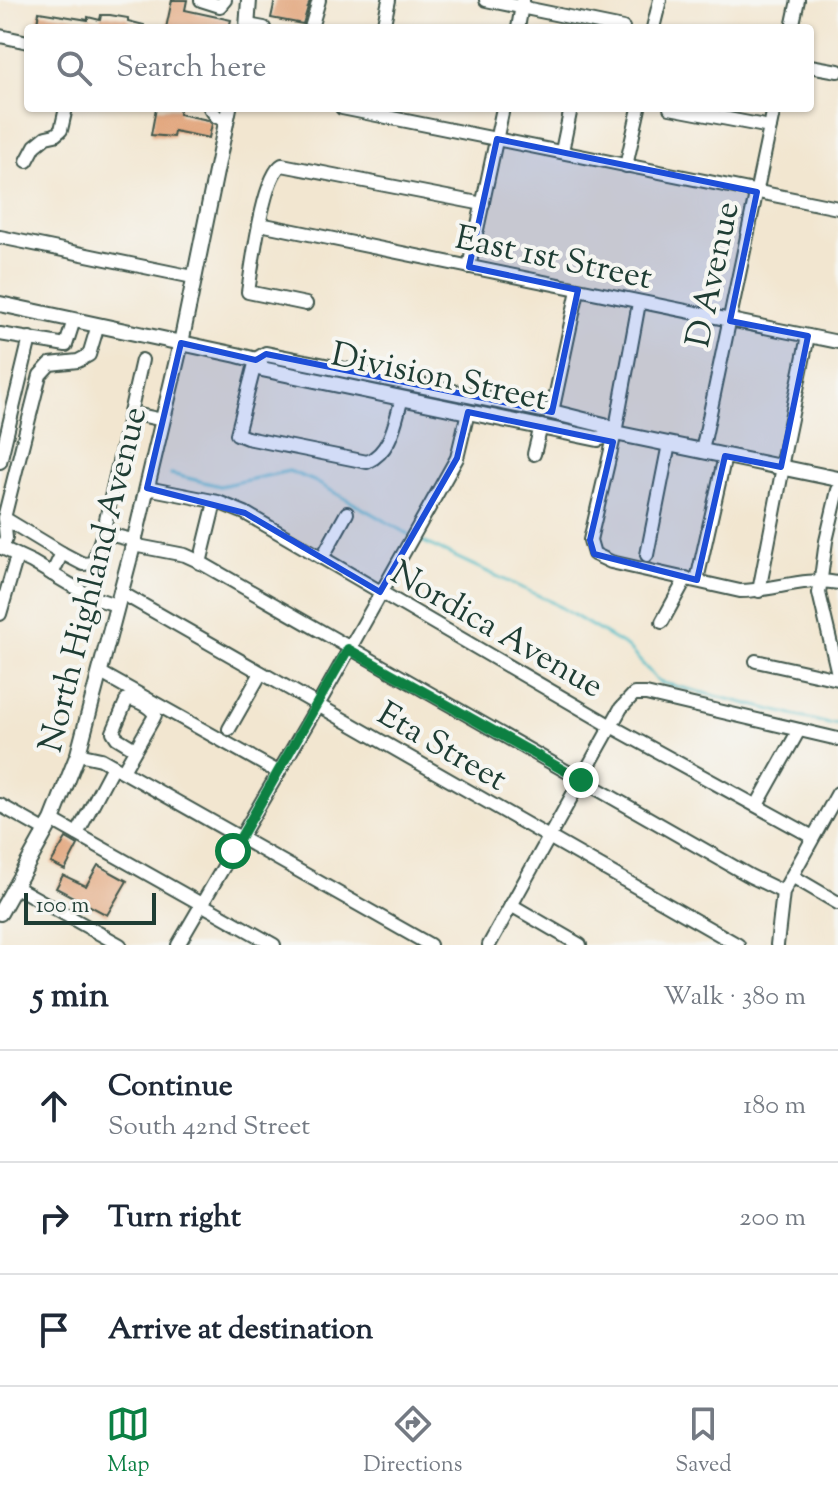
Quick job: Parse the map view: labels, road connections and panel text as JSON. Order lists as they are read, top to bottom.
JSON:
{
  "streets": {
    "main road": ["Division Street", "North Highland Avenue"],
    "street": [
      "East 1st Street",
      "D Avenue",
      "Nordica Avenue",
      "Eta Street"
    ]
  },
  "crossings": [
    ["East 1st Street", "D Avenue"],
    ["D Avenue", "Division Street"],
    ["Division Street", "North Highland Avenue"],
    ["North Highland Avenue", "Nordica Avenue"],
    ["North Highland Avenue", "Eta Street"]
  ],
  "scale_bar": "100 m",
  "page": {
    "search": "Search here",
    "scale": "100 m",
    "heading": ["5 min", "Walk · 380 m"],
    "list": [
      ["Continue", "South 42nd Street", "180 m"],
      ["Turn right", "200 m"],
      "Arrive at destination"
    ],
    "nav": ["Map", "Directions", "Saved"]
  }
}
